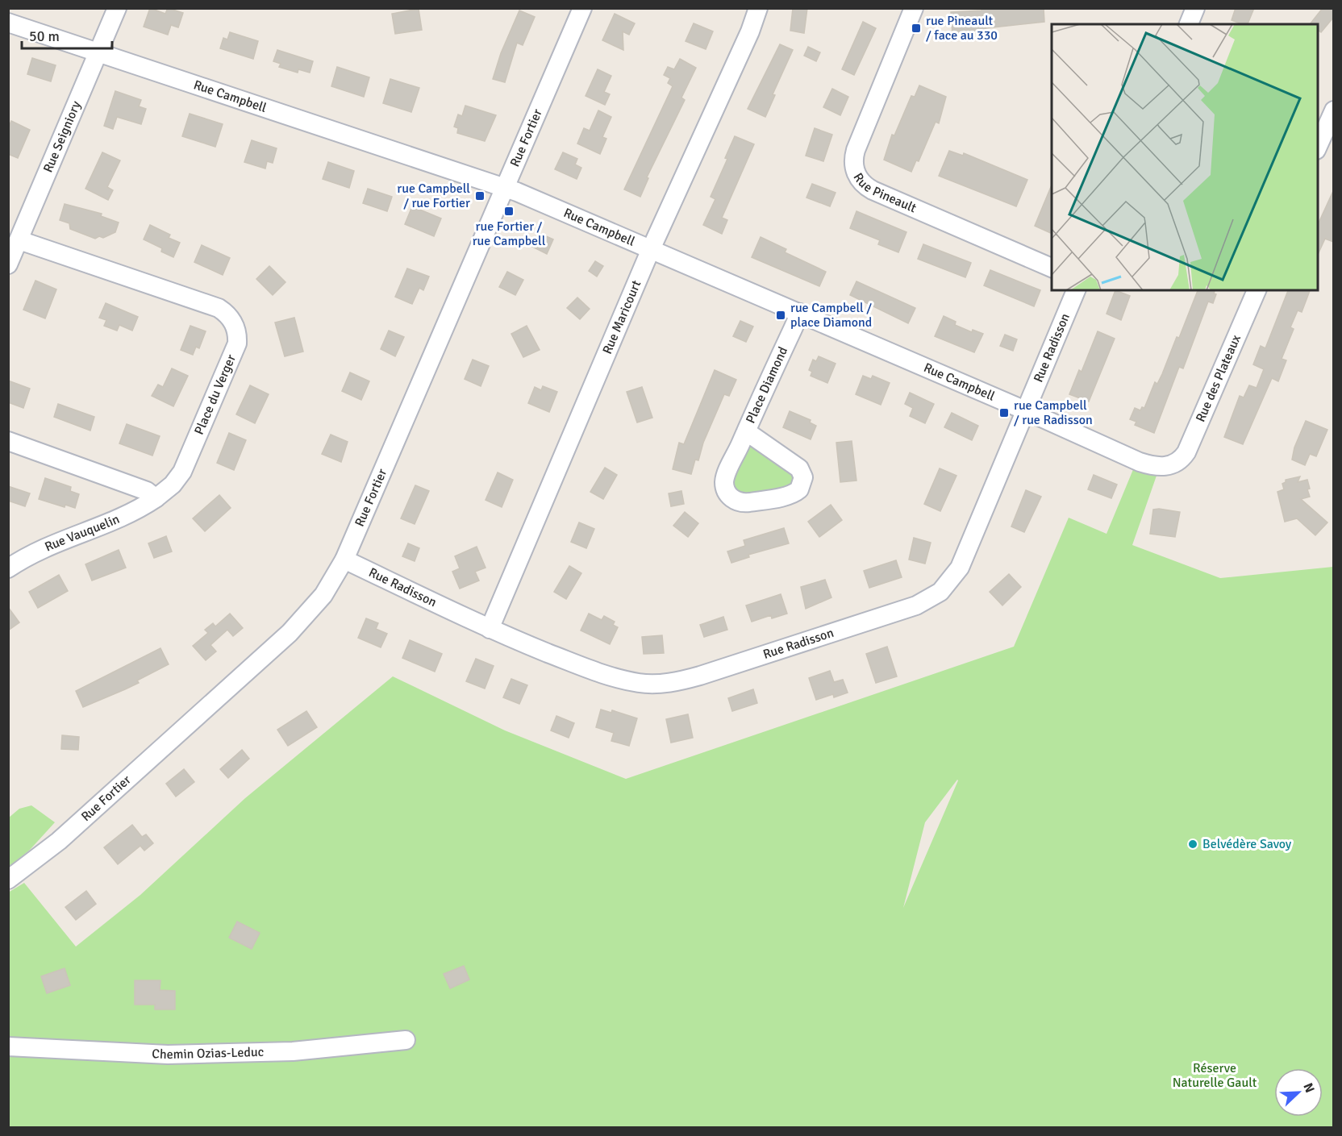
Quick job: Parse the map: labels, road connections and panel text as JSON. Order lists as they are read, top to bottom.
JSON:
{
  "streets": {
    "street": [
      "Rue Campbell",
      "Rue Seigniory",
      "Rue Fortier",
      "Rue Pineault",
      "Rue Maricourt",
      "Rue Radisson",
      "Rue des Plateaux",
      "Place Diamond",
      "Place du Verger",
      "Rue Vauquelin",
      "Chemin Ozias-Leduc"
    ]
  },
  "crossings": [
    ["Rue Campbell", "Rue Seigniory"],
    ["Rue Campbell", "Rue Fortier"],
    ["Rue Campbell", "Rue Maricourt"],
    ["Rue Campbell", "Rue Radisson"],
    ["Rue Campbell", "Rue des Plateaux"],
    ["Rue Campbell", "Place Diamond"],
    ["Rue Seigniory", "Place du Verger"],
    ["Rue Fortier", "Rue Radisson"],
    ["Rue Maricourt", "Rue Radisson"],
    ["Place du Verger", "Rue Vauquelin"]
  ],
  "parks": ["Réserve Naturelle Gault"],
  "places": {
    "transit": [
      "rue Pineault / face au 330",
      "rue Campbell / rue Fortier",
      "rue Fortier / rue Campbell",
      "rue Campbell / place Diamond",
      "rue Campbell / rue Radisson"
    ],
    "other": ["Belvédère Savoy"]
  },
  "scale_bar": "50 m",
  "north": "top right"
}
